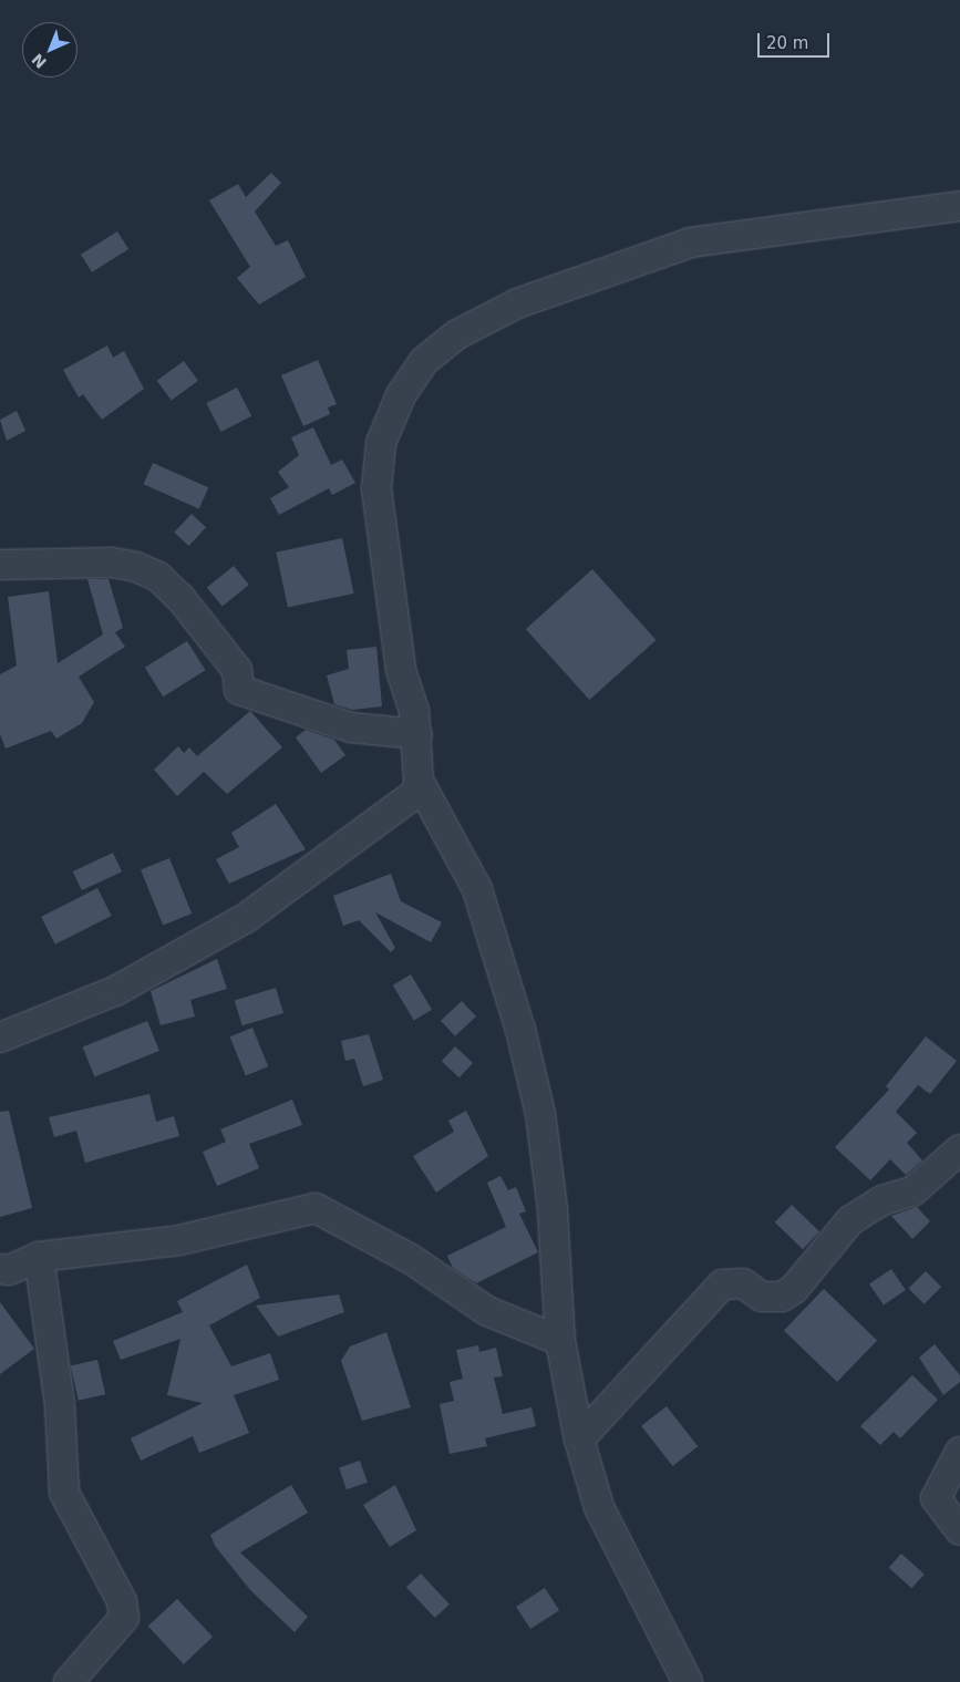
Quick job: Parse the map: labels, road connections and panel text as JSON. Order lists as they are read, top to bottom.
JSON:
{
  "scale_bar": "20 m",
  "north": "bottom left"
}
